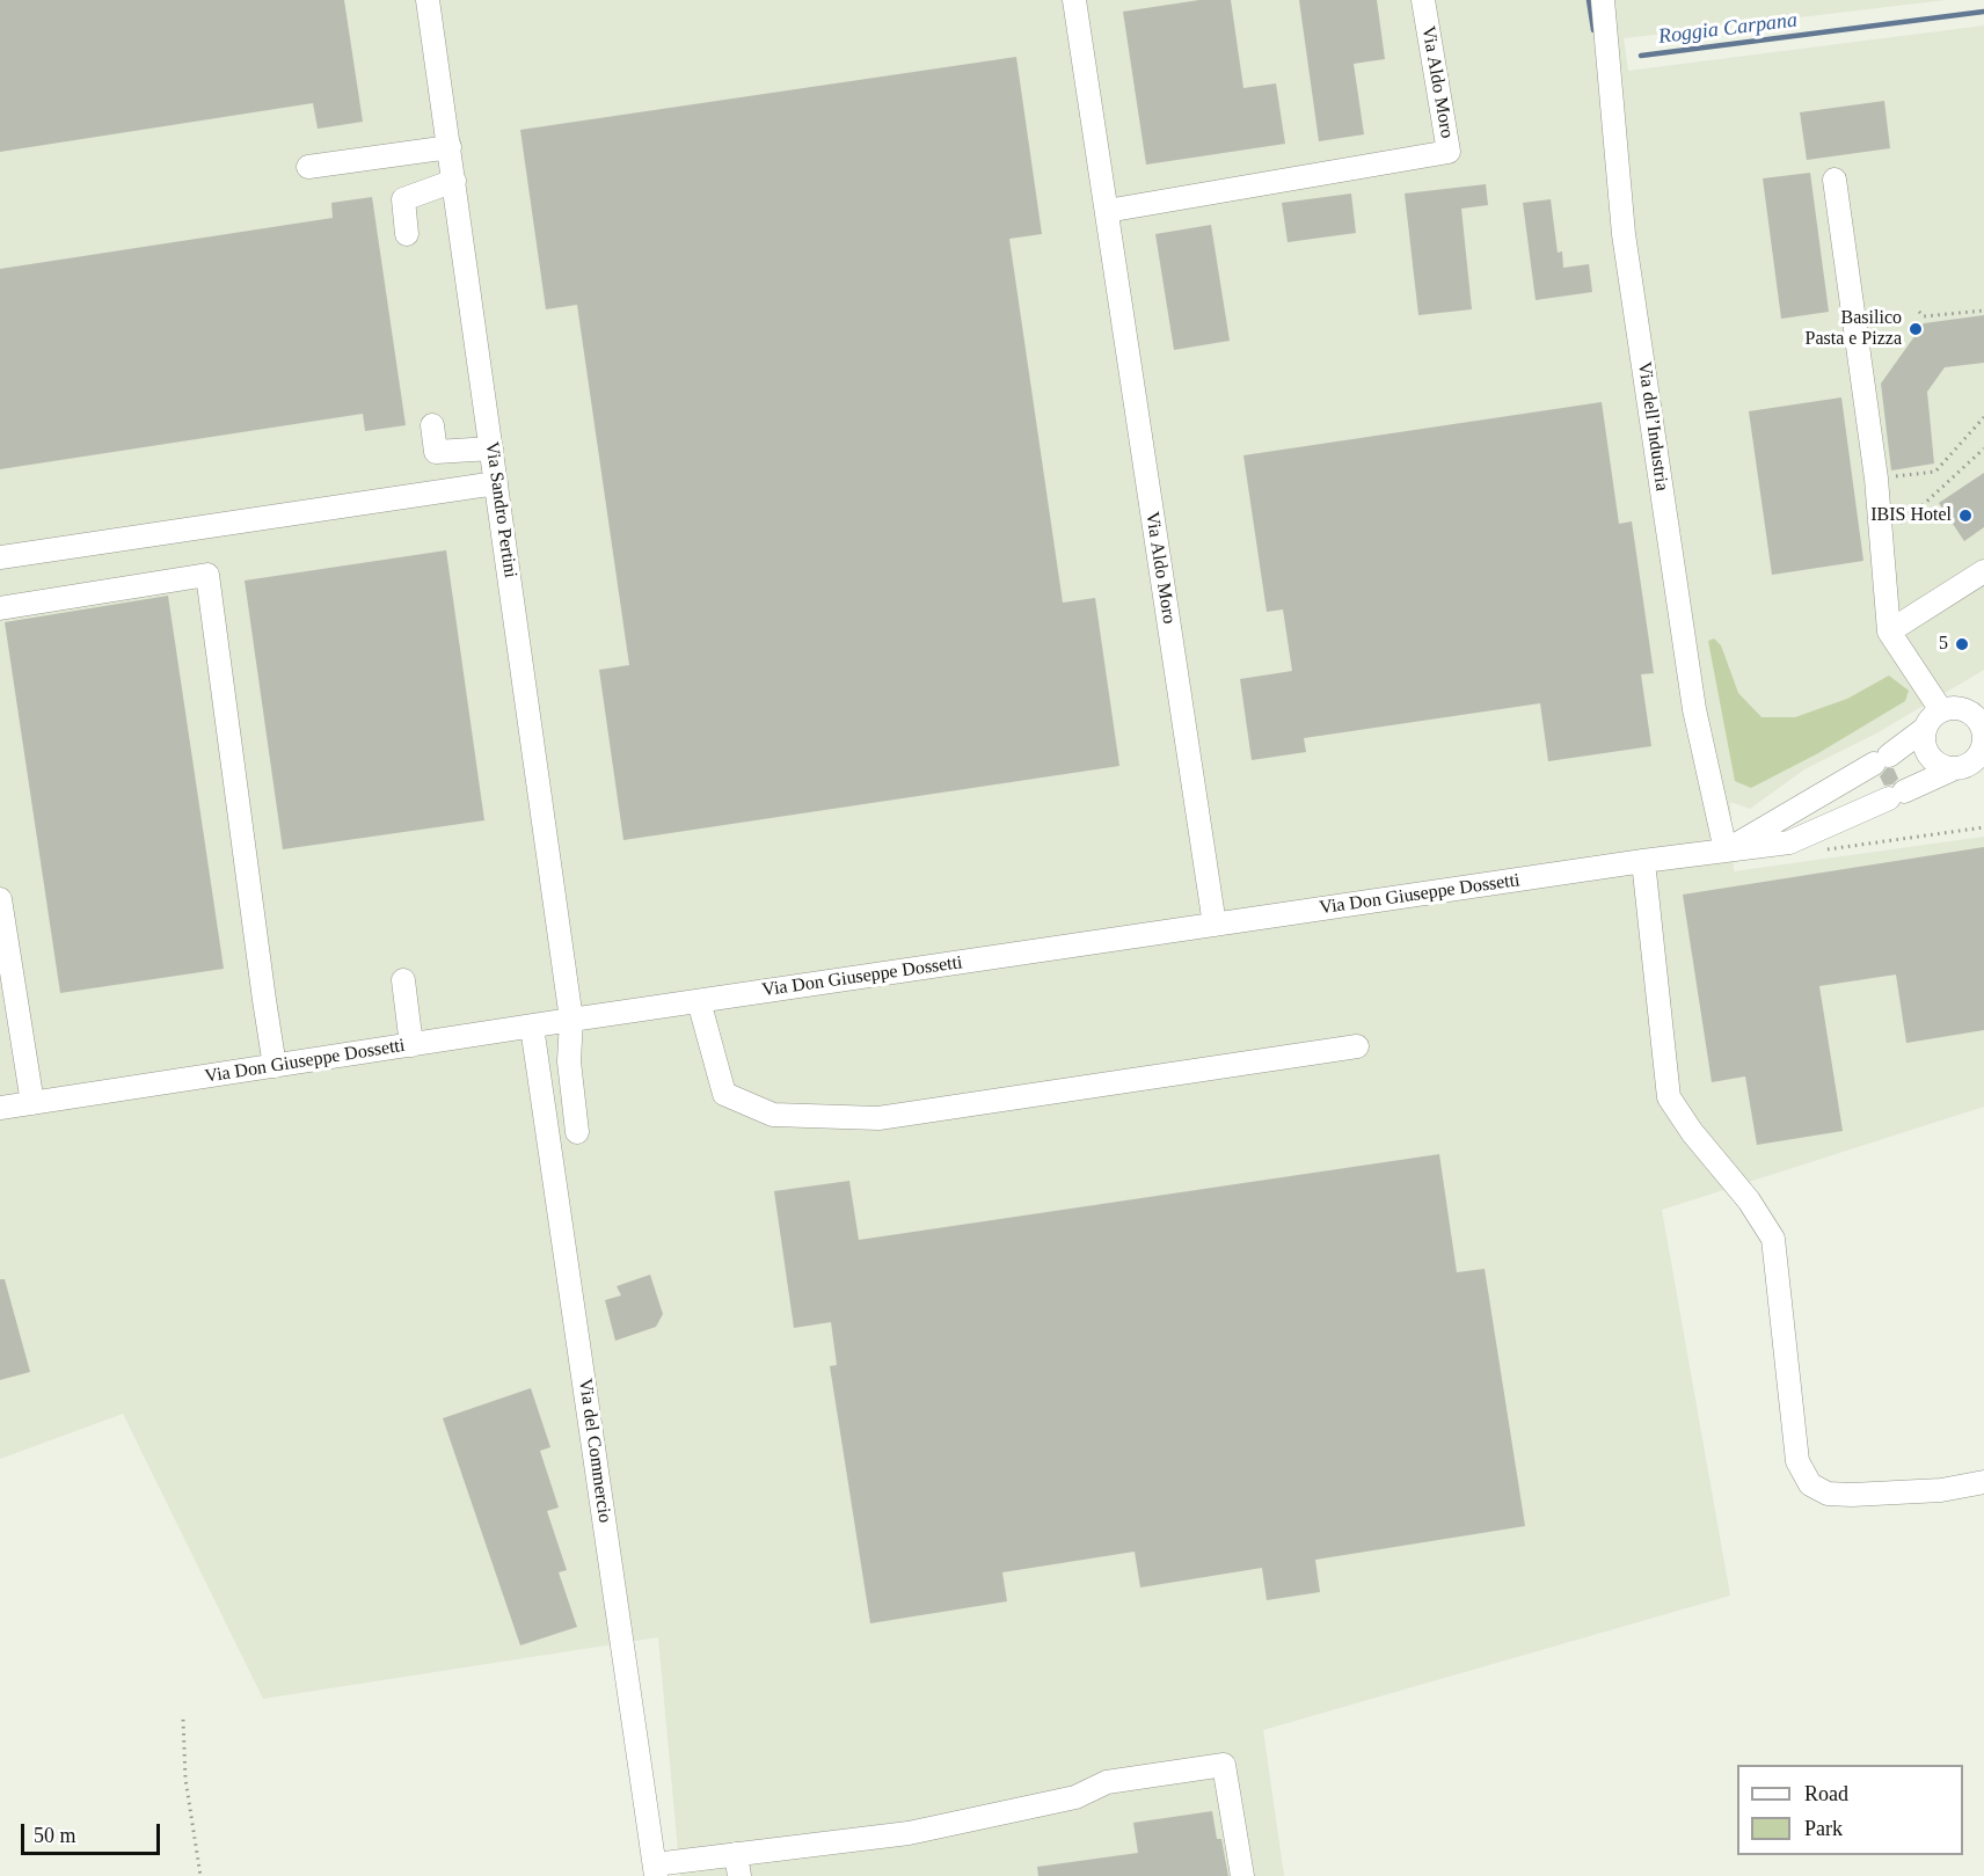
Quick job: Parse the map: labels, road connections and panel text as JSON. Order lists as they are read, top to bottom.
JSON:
{
  "streets": {
    "street": [
      "Via Aldo Moro",
      "Via dell’Industria",
      "Via Sandro Pertini",
      "Via Don Giuseppe Dossetti",
      "Via del Commercio"
    ]
  },
  "crossings": [
    ["Via Aldo Moro", "Via Don Giuseppe Dossetti"],
    ["Via dell’Industria", "Via Don Giuseppe Dossetti"],
    ["Via Sandro Pertini", "Via Don Giuseppe Dossetti"],
    ["Via Don Giuseppe Dossetti", "Via del Commercio"]
  ],
  "water": ["Roggia Carpana"],
  "places": ["Basilico Pasta e Pizza", "IBIS Hotel", "5"],
  "legend": ["Road", "Park"],
  "scale_bar": "50 m"
}
